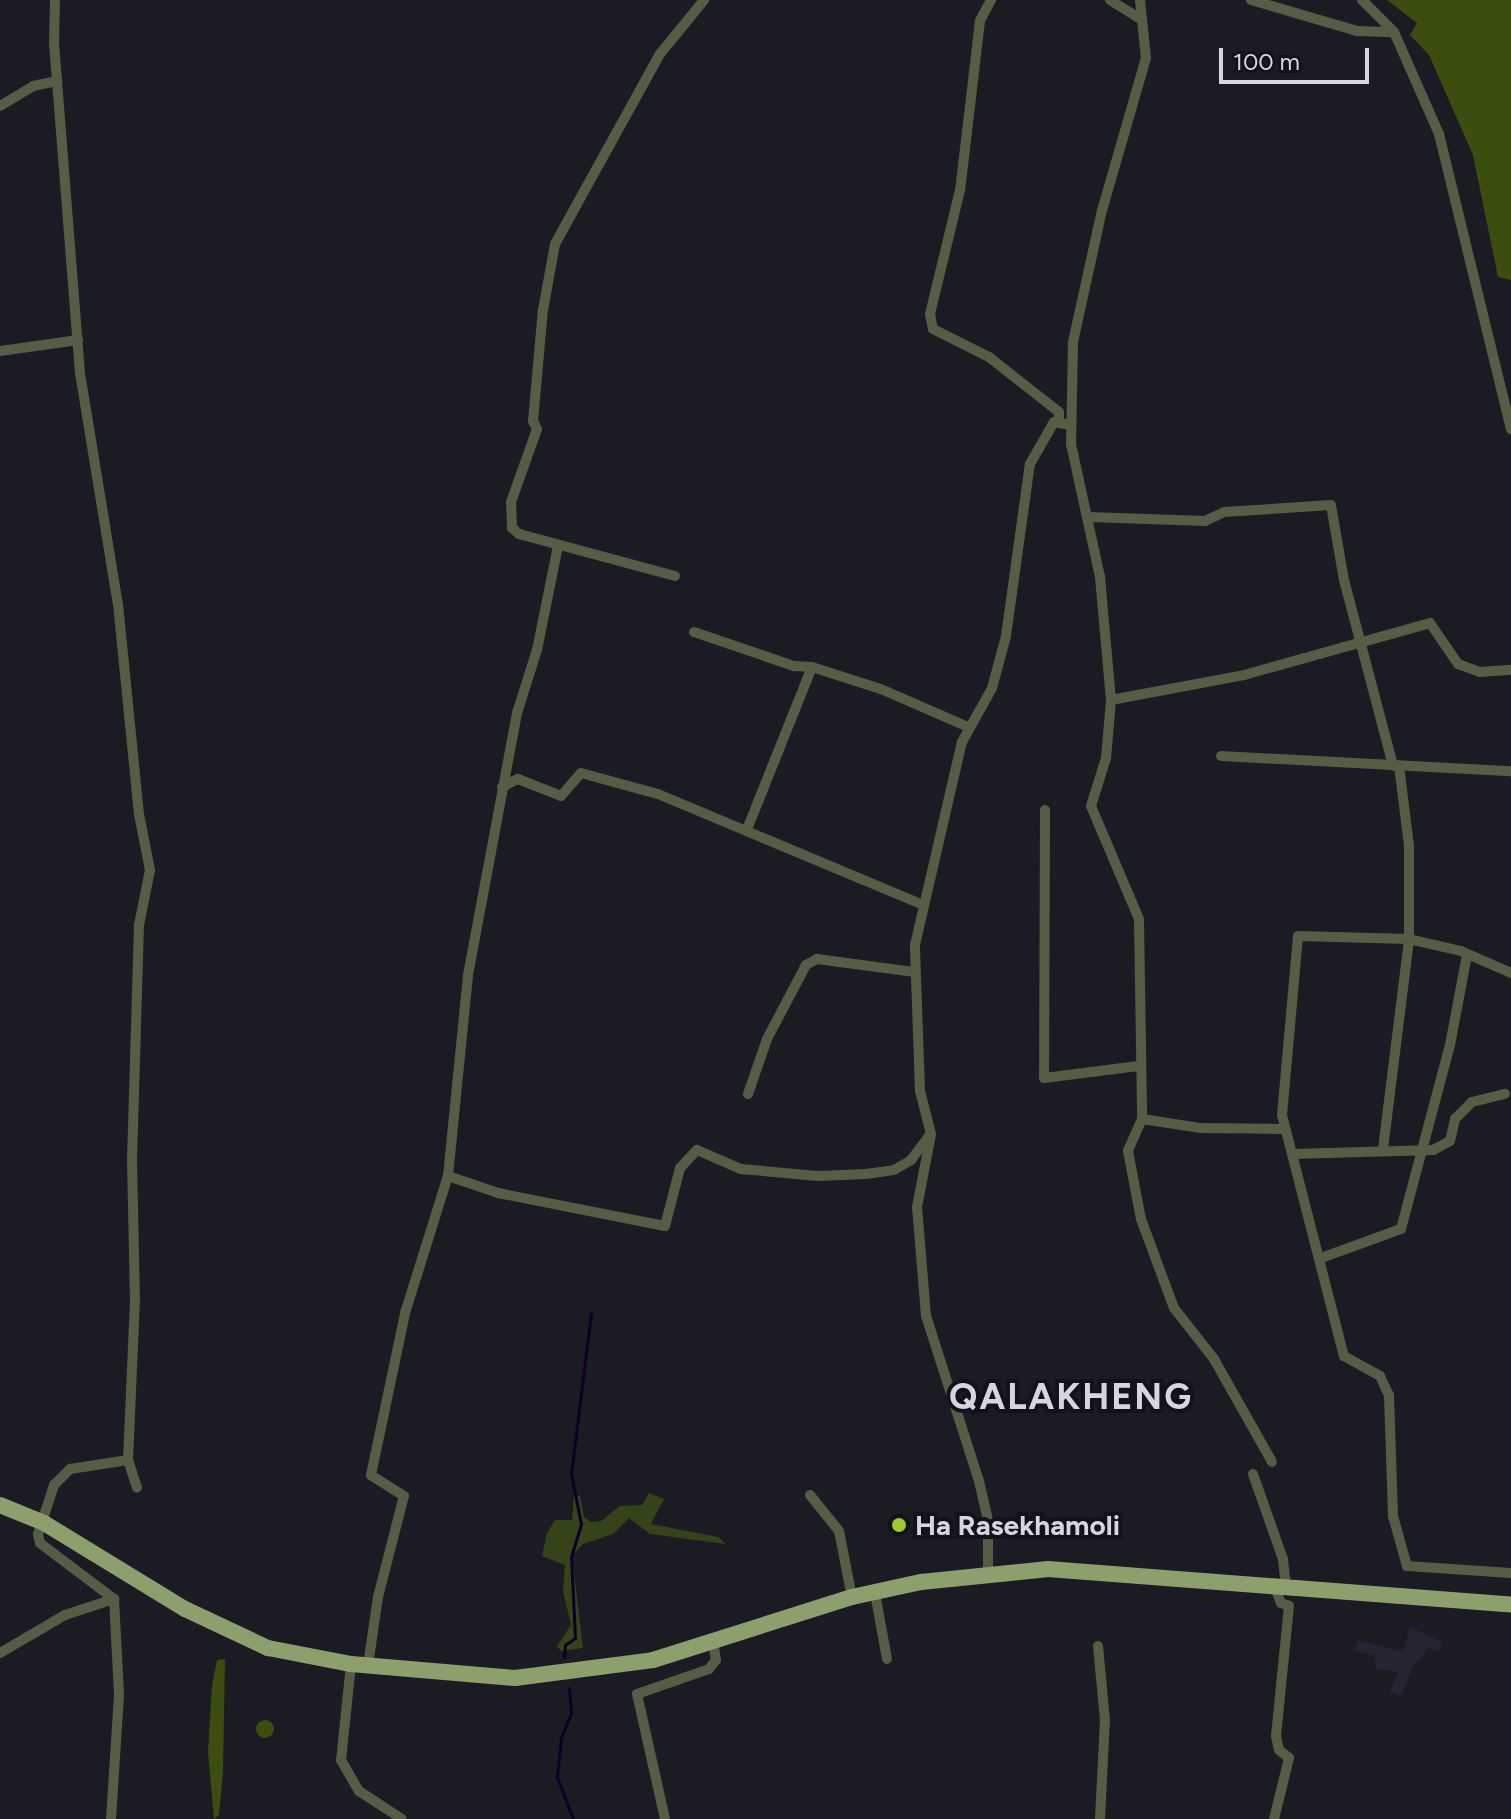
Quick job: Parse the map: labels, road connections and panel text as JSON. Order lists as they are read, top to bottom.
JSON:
{
  "districts": ["QALAKHENG"],
  "places": ["Ha Rasekhamoli"],
  "scale_bar": "100 m"
}
